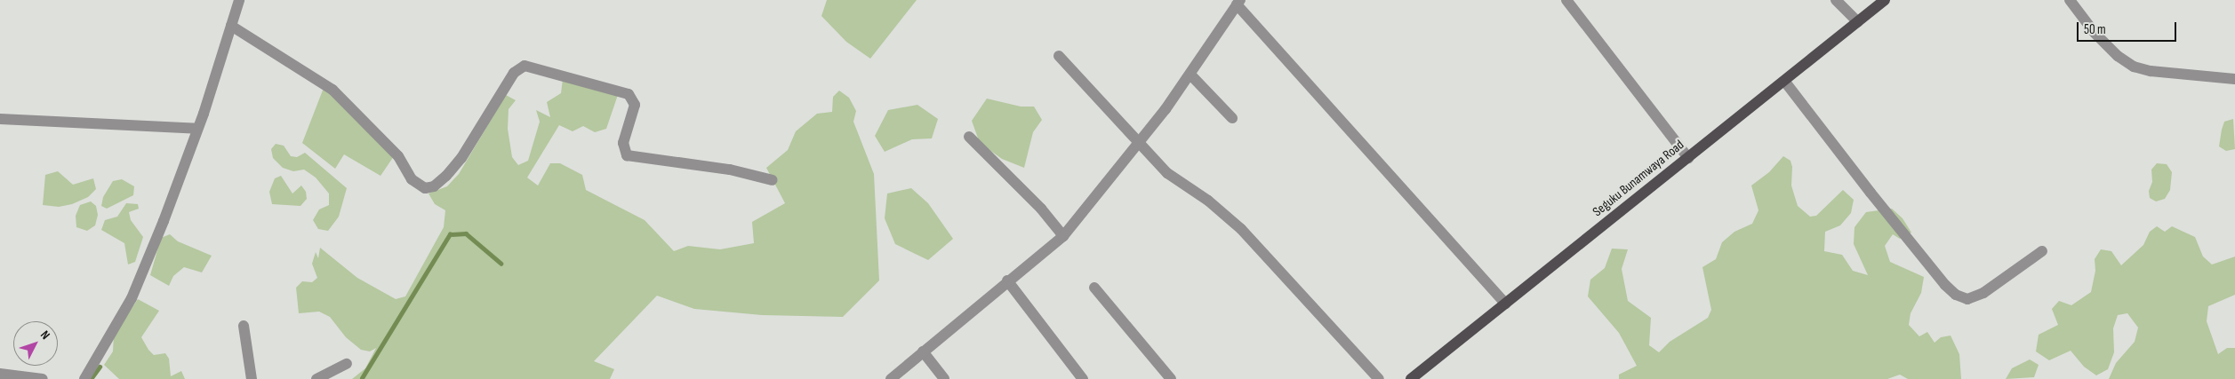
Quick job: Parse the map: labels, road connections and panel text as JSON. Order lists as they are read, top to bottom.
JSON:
{
  "streets": {
    "main road": ["Seguku Bunamwaya Road"]
  },
  "scale_bar": "50 m",
  "north": "top right"
}
